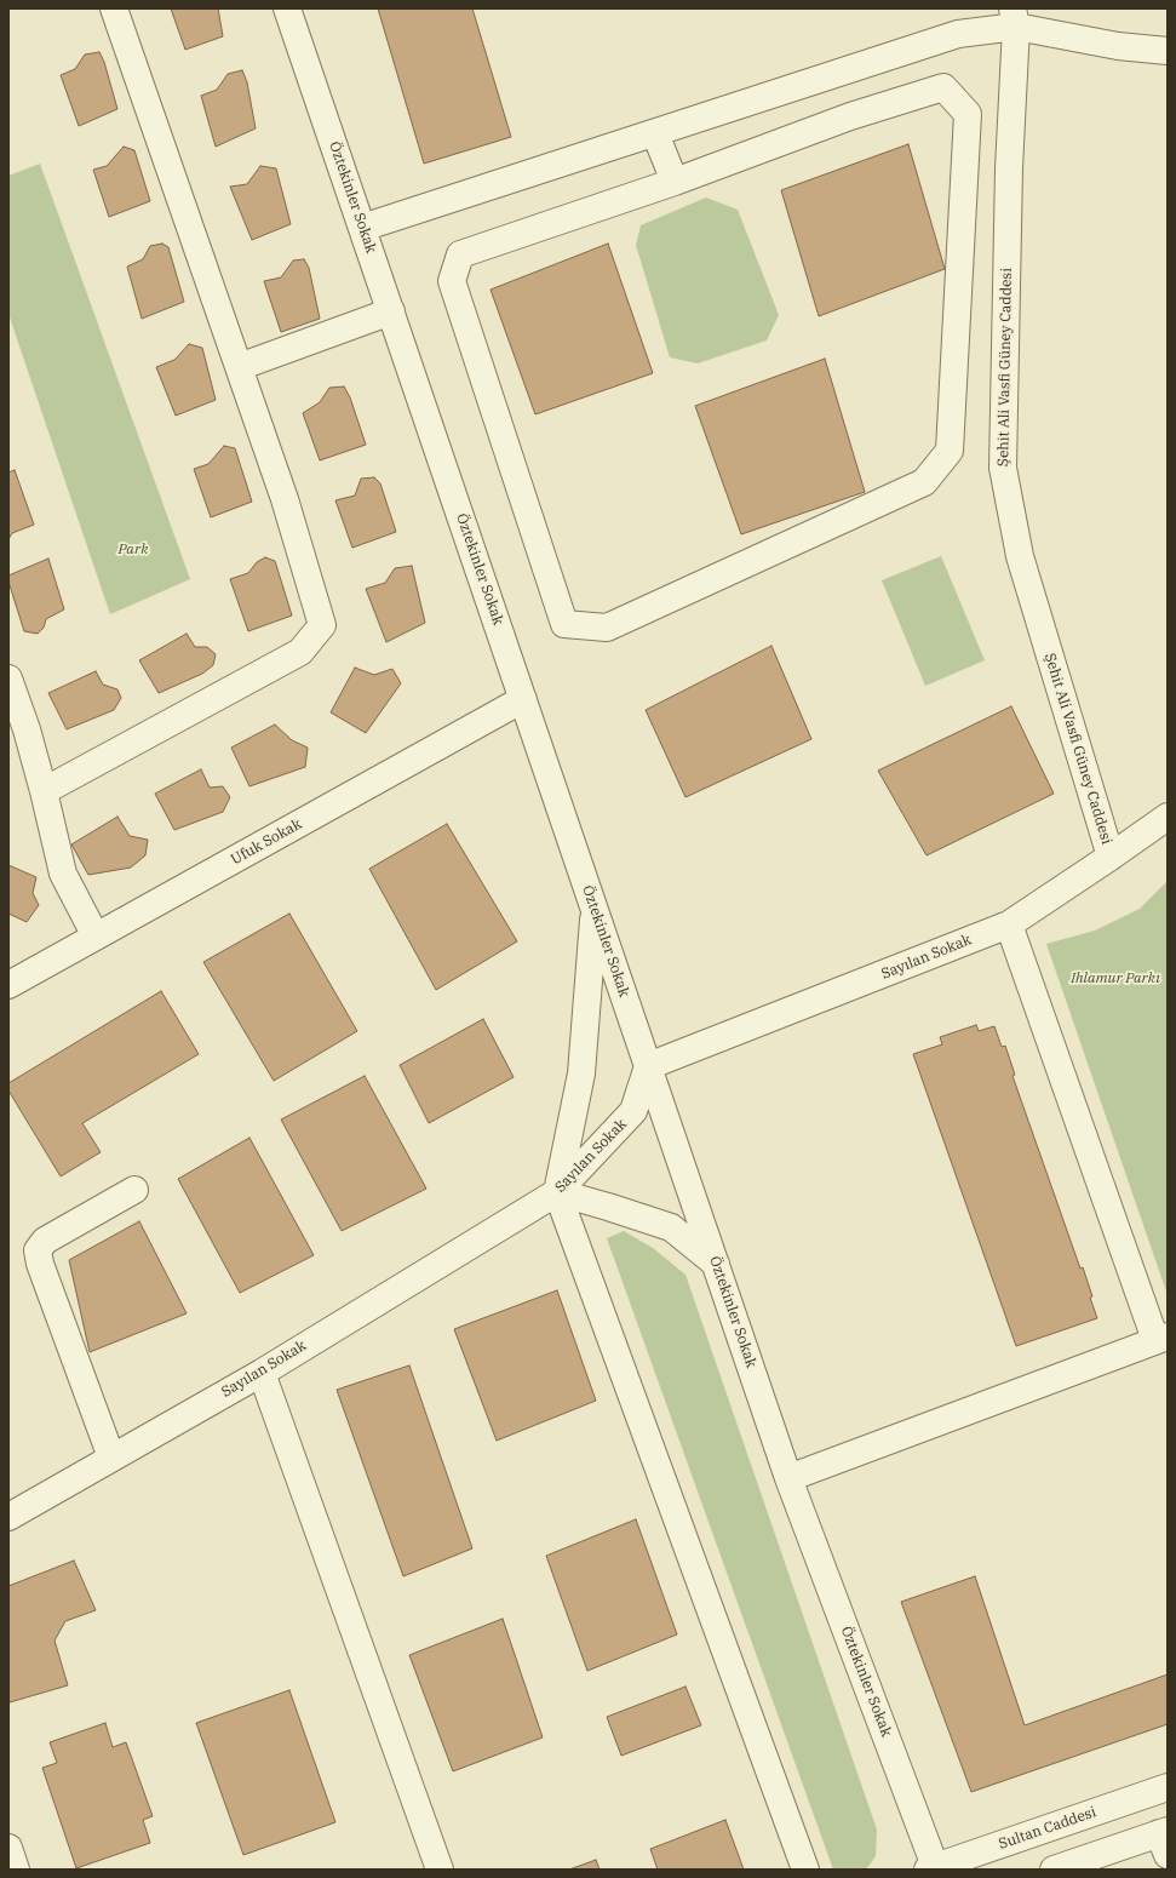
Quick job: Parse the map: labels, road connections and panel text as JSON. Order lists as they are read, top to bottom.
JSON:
{
  "streets": {
    "street": [
      "Öztekinler Sokak",
      "Şehit Ali Vasfi Güney Caddesi",
      "Ufuk Sokak",
      "Sayılan Sokak",
      "Sultan Caddesi"
    ]
  },
  "crossings": [
    ["Öztekinler Sokak", "Ufuk Sokak"],
    ["Öztekinler Sokak", "Sayılan Sokak"],
    ["Öztekinler Sokak", "Sultan Caddesi"],
    ["Şehit Ali Vasfi Güney Caddesi", "Sayılan Sokak"]
  ],
  "parks": ["Park", "Ihlamur Parkı"]
}
